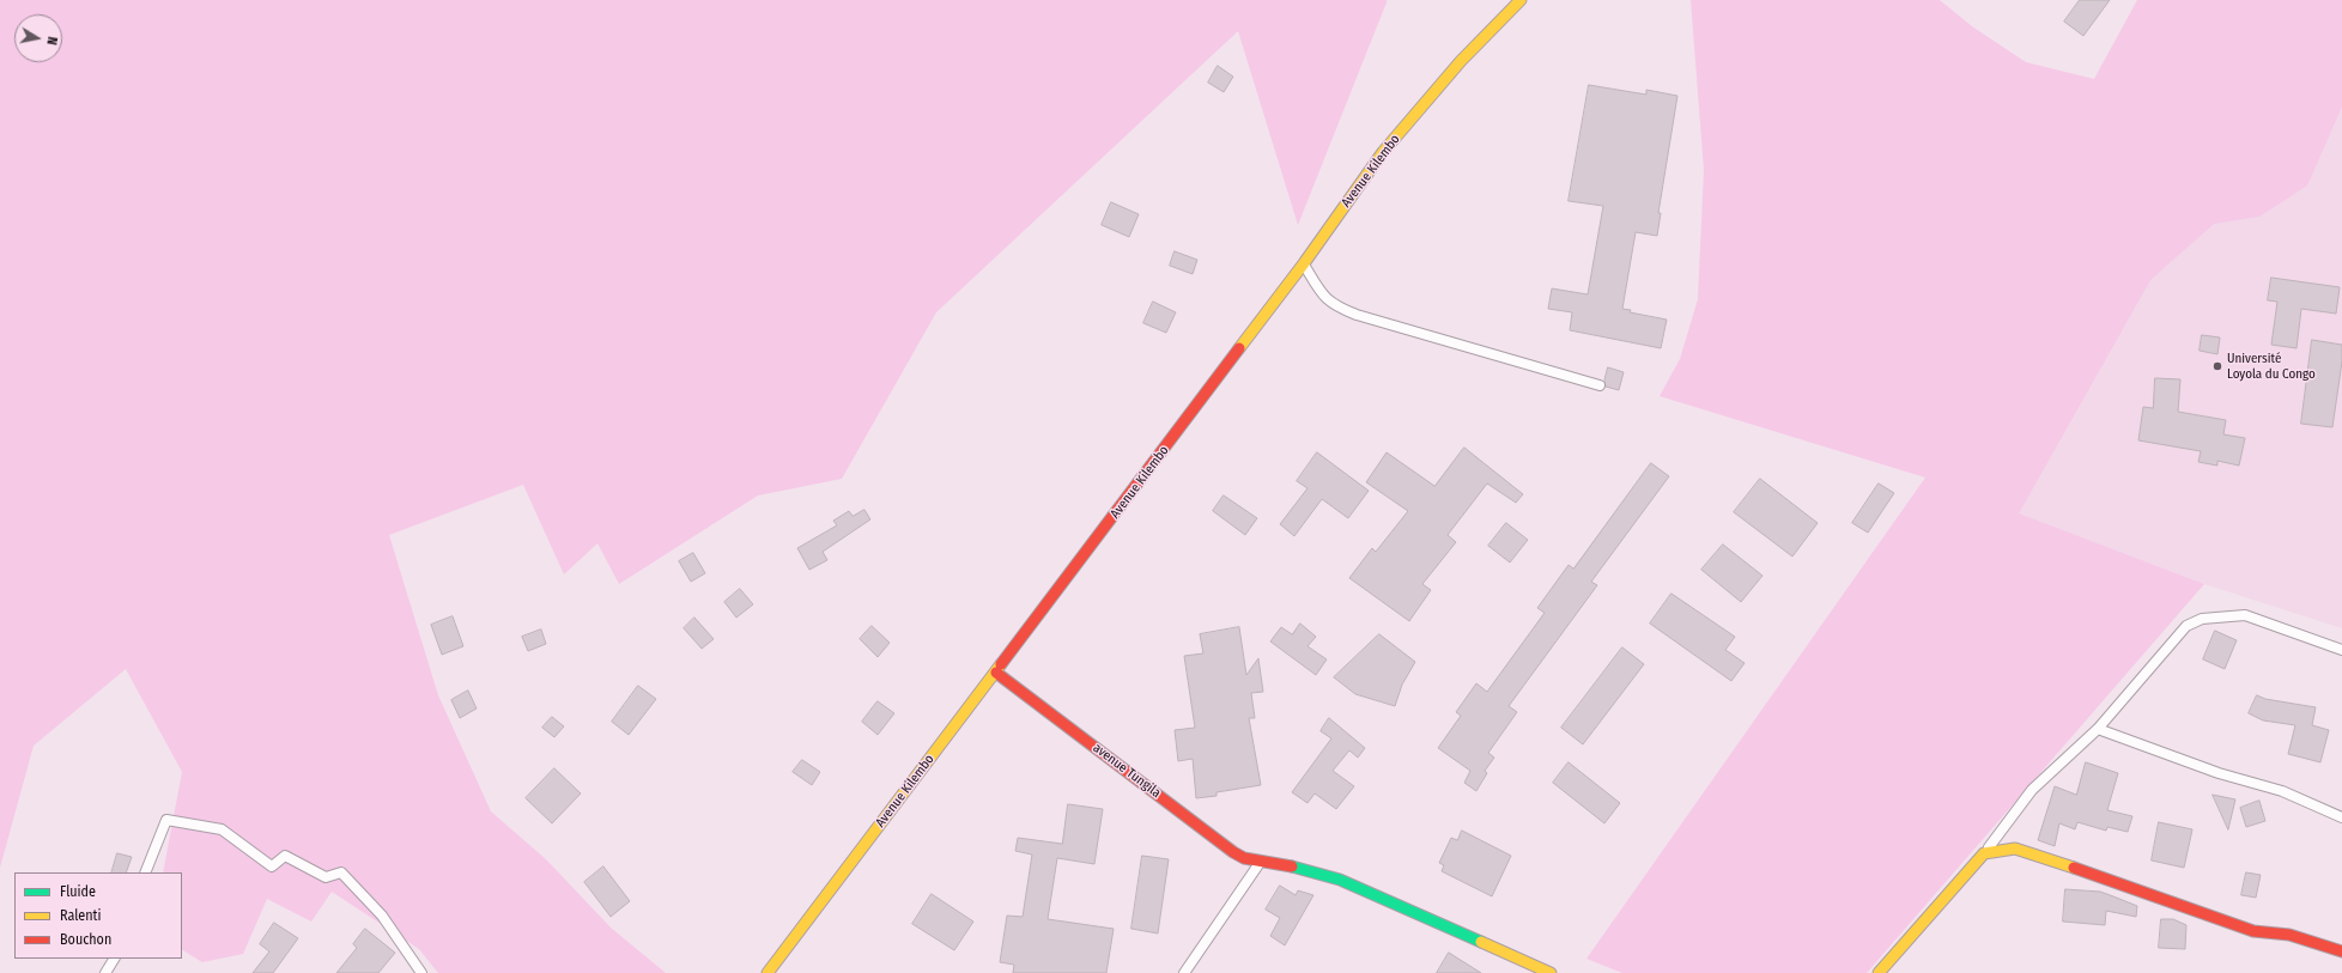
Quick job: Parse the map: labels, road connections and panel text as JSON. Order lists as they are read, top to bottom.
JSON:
{
  "streets": {
    "street": ["Avenue Kilembo", "avenue Tungila"]
  },
  "crossings": [
    ["Avenue Kilembo", "avenue Tungila"]
  ],
  "places": ["Université Loyola du Congo"],
  "legend": ["Fluide", "Ralenti", "Bouchon"],
  "north": "right"
}
